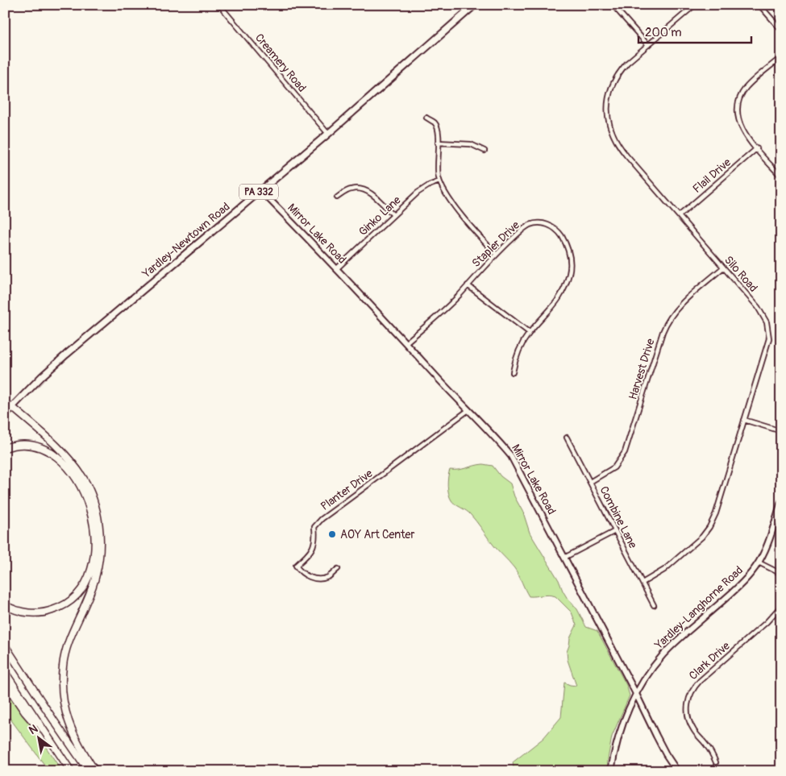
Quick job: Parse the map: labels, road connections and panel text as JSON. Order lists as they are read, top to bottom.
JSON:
{
  "streets": {
    "main road": [
      "PA 332",
      "Mirror Lake Road",
      "Yardley-Newtown Road",
      "Yardley-Langhorne Road"
    ],
    "street": [
      "Creamery Road",
      "Flail Drive",
      "Ginko Lane",
      "Stapler Drive",
      "Silo Road",
      "Harvest Drive",
      "Planter Drive",
      "Combine Lane",
      "Clark Drive"
    ]
  },
  "crossings": [
    ["Creamery Road", "Yardley-Newtown Road"],
    ["Flail Drive", "Silo Road"],
    ["Ginko Lane", "Mirror Lake Road"],
    ["Mirror Lake Road", "Yardley-Newtown Road"],
    ["Mirror Lake Road", "Stapler Drive"],
    ["Mirror Lake Road", "Planter Drive"],
    ["Mirror Lake Road", "Yardley-Langhorne Road"],
    ["Silo Road", "Harvest Drive"],
    ["Silo Road", "Combine Lane"],
    ["Harvest Drive", "Combine Lane"]
  ],
  "places": ["AOY Art Center"],
  "scale_bar": "200 m",
  "north": "top left"
}
